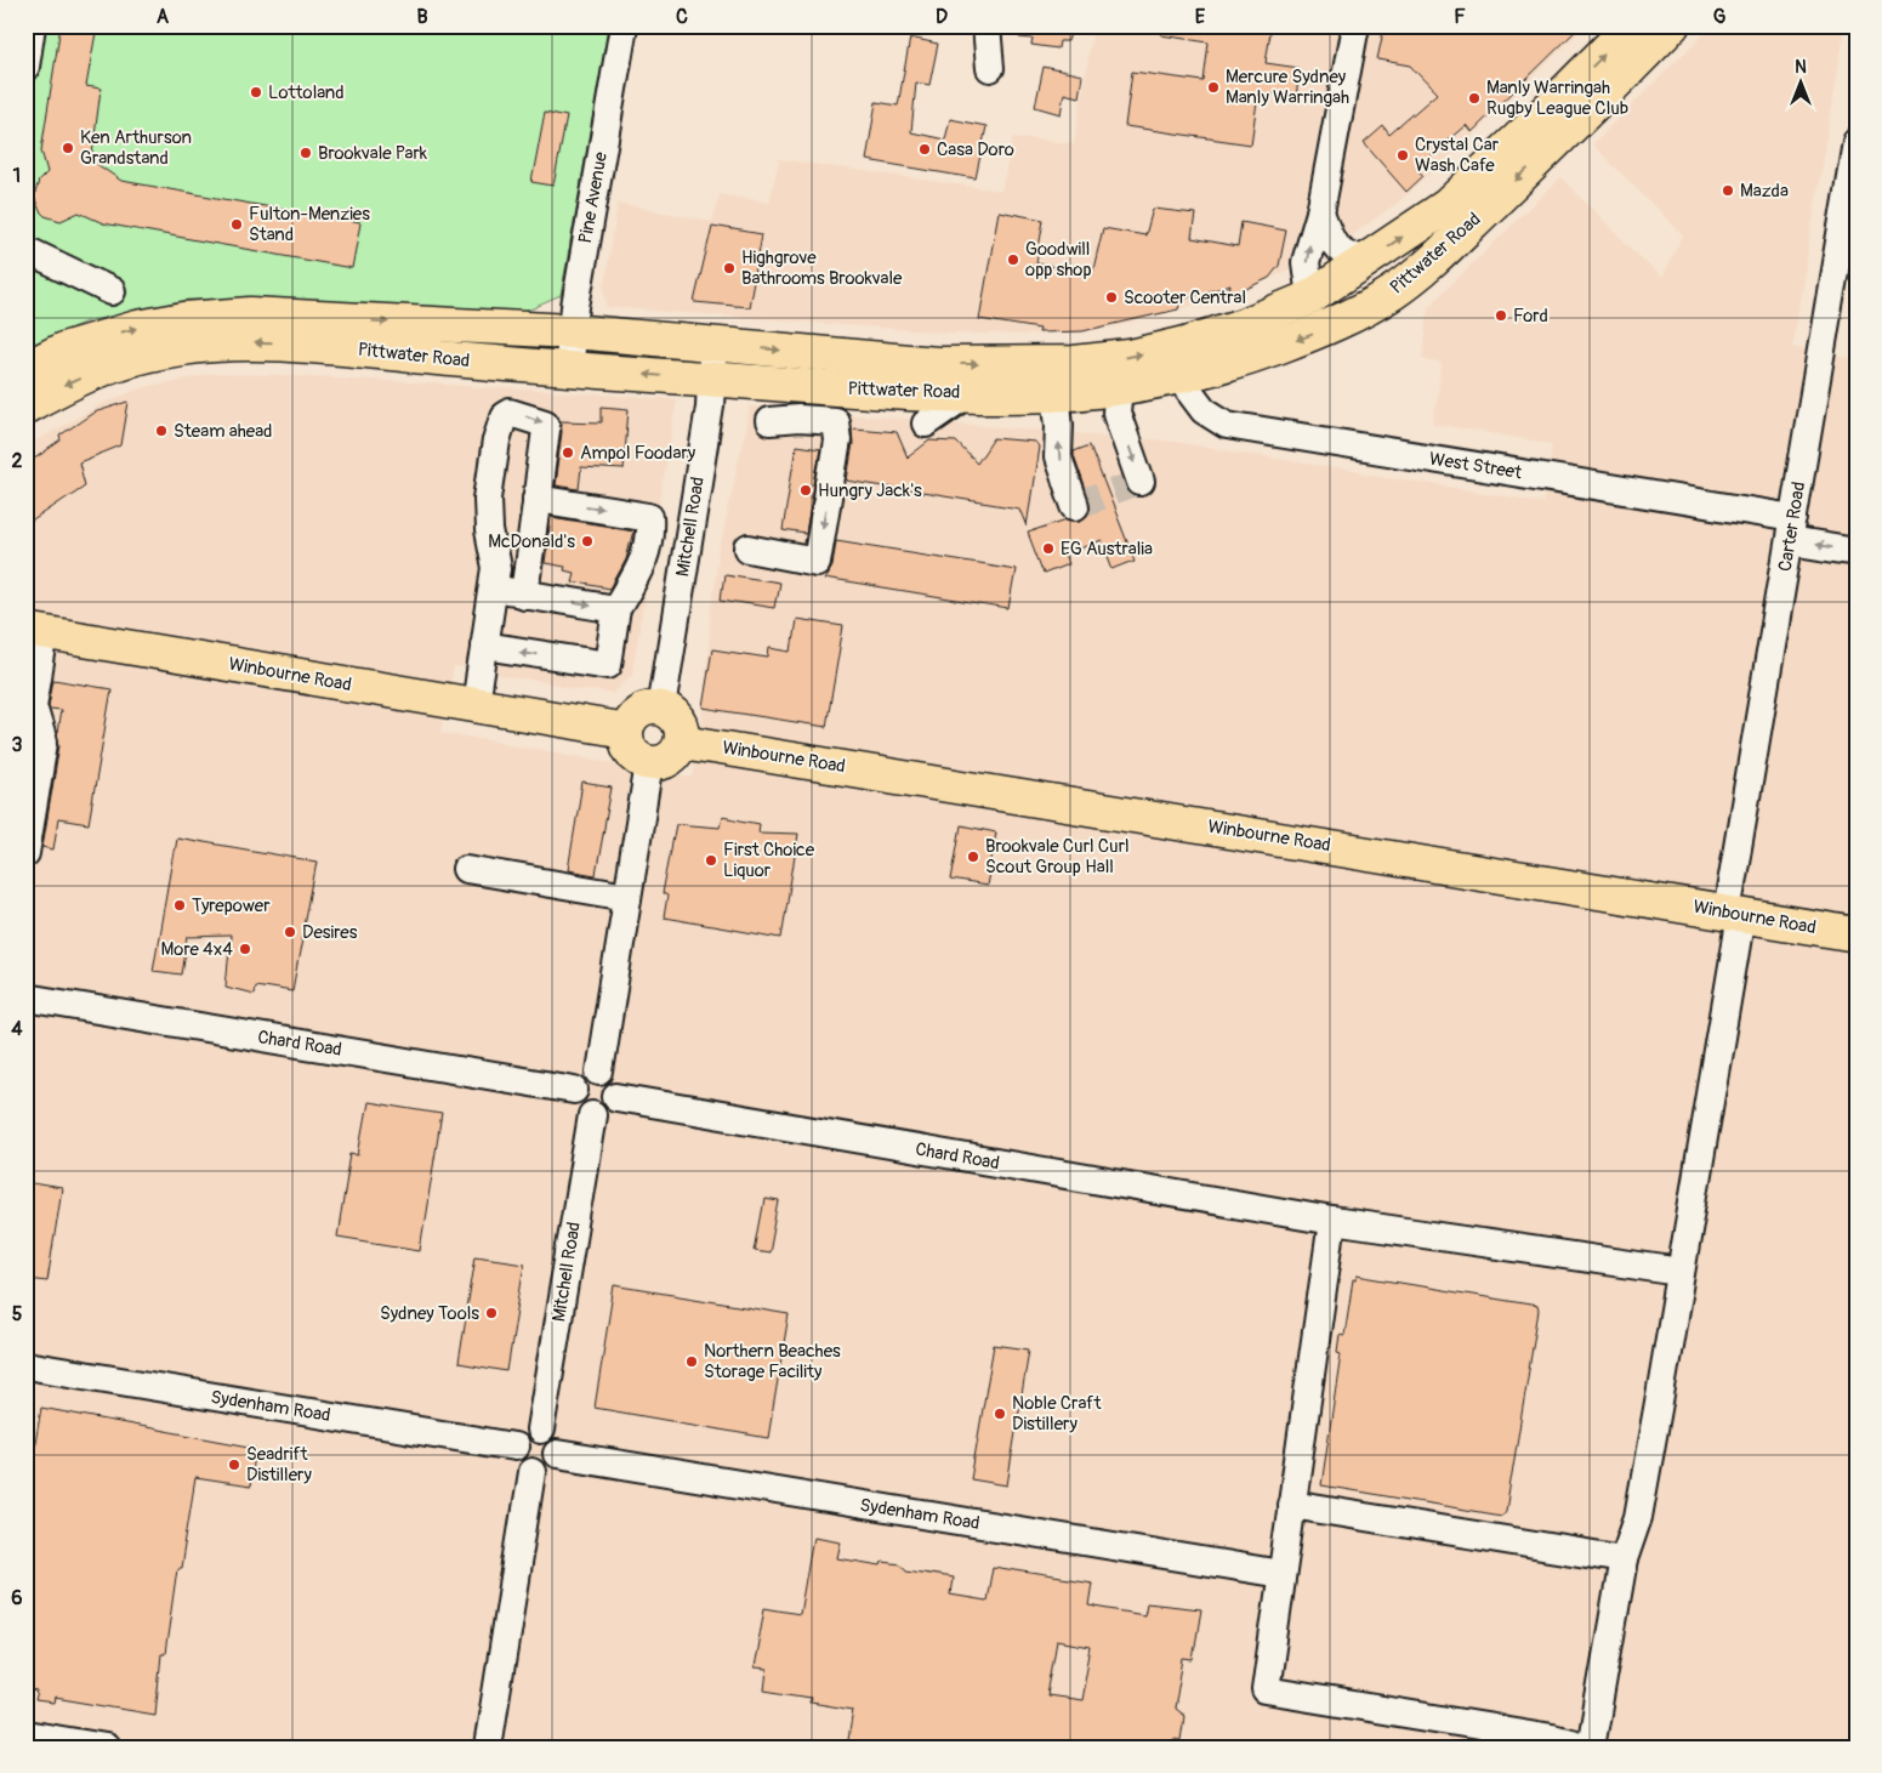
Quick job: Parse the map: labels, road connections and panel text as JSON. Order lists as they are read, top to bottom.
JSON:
{
  "streets": {
    "main road": ["Pittwater Road", "Winbourne Road"],
    "street": [
      "Pine Avenue",
      "West Street",
      "Mitchell Road",
      "Carter Road",
      "Chard Road",
      "Sydenham Road"
    ]
  },
  "crossings": [
    ["Pine Avenue", "Pittwater Road"],
    ["Pittwater Road", "West Street"],
    ["Pittwater Road", "Mitchell Road"],
    ["West Street", "Carter Road"],
    ["Mitchell Road", "Winbourne Road"],
    ["Mitchell Road", "Chard Road"],
    ["Mitchell Road", "Sydenham Road"],
    ["Carter Road", "Winbourne Road"],
    ["Carter Road", "Chard Road"]
  ],
  "places": [
    "Mercure Sydney Manly Warringah",
    "Lottoland",
    "Manly Warringah Rugby League Club",
    "Ken Arthurson Grandstand",
    "Casa Doro",
    "Brookvale Park",
    "Crystal Car Wash Cafe",
    "Mazda",
    "Fulton-Menzies Stand",
    "Goodwill opp shop",
    "Highgrove Bathrooms Brookvale",
    "Scooter Central",
    "Ford",
    "Steam ahead",
    "Ampol Foodary",
    "Hungry Jack's",
    "McDonald's",
    "EG Australia",
    "Brookvale Curl Curl Scout Group Hall",
    "First Choice Liquor",
    "Tyrepower",
    "Desires",
    "More 4x4",
    "Sydney Tools",
    "Northern Beaches Storage Facility",
    "Noble Craft Distillery",
    "Seadrift Distillery"
  ],
  "north": "top",
  "grid": {
    "columns": [
      "A",
      "B",
      "C",
      "D",
      "E",
      "F",
      "G"
    ],
    "rows": [
      "1",
      "2",
      "3",
      "4",
      "5",
      "6"
    ]
  }
}
